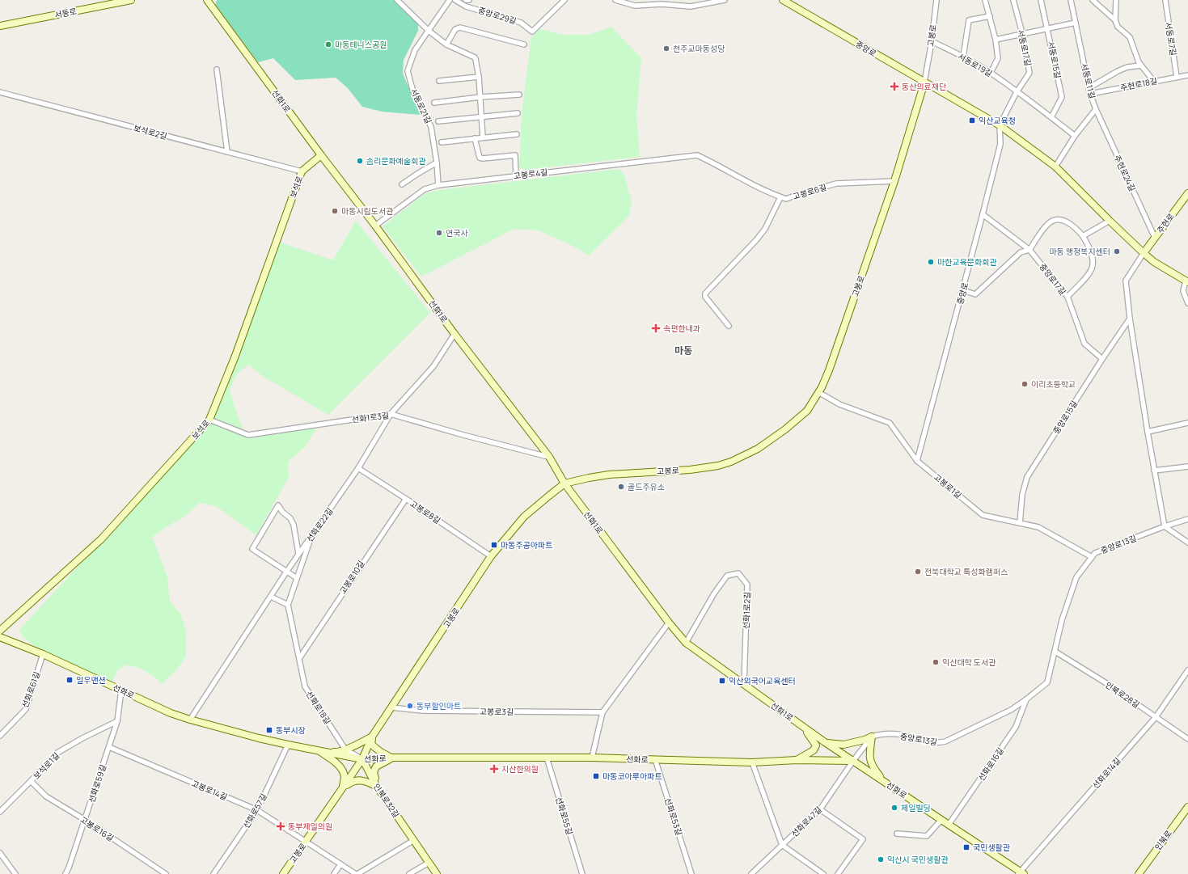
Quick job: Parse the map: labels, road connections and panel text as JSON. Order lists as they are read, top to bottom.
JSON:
{
  "streets": {
    "street": [
      "서동로",
      "중앙로29길",
      "고봉로",
      "서동로7길",
      "서동로17길",
      "중앙로",
      "서동로15길",
      "서동로19길",
      "서동로11길",
      "주현로18길",
      "선화1로",
      "서동로21길",
      "보석로2길",
      "주현로24길",
      "고봉로4길",
      "보석로",
      "고봉로6길",
      "주현로",
      "중앙로17길",
      "선화1로3길",
      "중앙로15길",
      "고봉로1길",
      "고봉로8길",
      "선화로22길",
      "중앙로13길",
      "고봉로10길",
      "선화1로2길",
      "선화로61길",
      "선화로",
      "인북로28길",
      "선화로18길",
      "고봉로3길",
      "선화로16길",
      "보석로1길",
      "선화로14길",
      "선화로59길",
      "고봉로14길",
      "인북로32길",
      "선화로57길",
      "선화로55길",
      "선화로53길",
      "선화로47길",
      "고봉로16길",
      "인북로"
    ]
  },
  "crossings": [
    ["고봉로", "중앙로"],
    ["고봉로", "서동로19길"],
    ["고봉로", "선화1로"],
    ["고봉로", "고봉로6길"],
    ["고봉로", "고봉로1길"],
    ["고봉로", "고봉로8길"],
    ["고봉로", "선화로"],
    ["고봉로", "선화로18길"],
    ["고봉로", "고봉로3길"],
    ["고봉로", "고봉로14길"],
    ["고봉로", "인북로32길"],
    ["서동로7길", "주현로18길"],
    ["서동로17길", "서동로19길"],
    ["중앙로", "서동로11길"],
    ["중앙로", "주현로"],
    ["중앙로", "중앙로17길"],
    ["중앙로", "고봉로1길"],
    ["서동로15길", "서동로19길"],
    ["서동로19길", "서동로11길"],
    ["서동로11길", "주현로18길"],
    ["서동로11길", "주현로24길"],
    ["선화1로", "고봉로4길"],
    ["선화1로", "보석로"],
    ["선화1로", "선화1로3길"],
    ["선화1로", "선화로22길"],
    ["선화1로", "선화1로2길"],
    ["선화1로", "선화로"],
    ["선화1로", "선화로47길"],
    ["서동로21길", "고봉로4길"],
    ["보석로2길", "보석로"],
    ["주현로24길", "주현로"],
    ["고봉로4길", "고봉로6길"],
    ["보석로", "선화1로3길"],
    ["중앙로17길", "중앙로15길"],
    ["선화1로3길", "선화로22길"],
    ["중앙로15길", "고봉로1길"],
    ["고봉로1길", "중앙로13길"],
    ["고봉로8길", "선화로22길"],
    ["고봉로8길", "고봉로10길"],
    ["선화로22길", "선화로"],
    ["중앙로13길", "인북로28길"],
    ["중앙로13길", "선화로16길"],
    ["고봉로10길", "선화로18길"],
    ["선화로61길", "선화로"],
    ["선화로", "선화로18길"],
    ["선화로", "선화로16길"],
    ["선화로", "선화로14길"],
    ["선화로", "선화로59길"],
    ["선화로", "인북로32길"],
    ["선화로", "선화로57길"],
    ["선화로", "선화로55길"],
    ["선화로", "선화로53길"],
    ["선화로", "선화로47길"],
    ["인북로28길", "선화로14길"],
    ["선화로18길", "인북로32길"],
    ["보석로1길", "선화로59길"],
    ["보석로1길", "고봉로16길"],
    ["선화로59길", "고봉로14길"],
    ["선화로59길", "고봉로16길"],
    ["고봉로14길", "선화로57길"]
  ],
  "districts": ["마동"],
  "places": {
    "other": [
      "마동테니스공원",
      "천주교마동성당",
      "솜리문화예술회관",
      "마동시립도서관",
      "연국사",
      "마동 행정복지센터",
      "마한교육문화회관",
      "이리초등학교",
      "골드주유소",
      "전북대학교 특성화캠퍼스",
      "익산대학 도서관",
      "동부할인마트",
      "제일빌딩",
      "익산시 국민생활관"
    ],
    "health": [
      "동산의료재단",
      "속편한내과",
      "지산한의원",
      "동부제일의원"
    ],
    "transit": [
      "익산교육청",
      "마동주공아파트",
      "일우맨션",
      "익산외국어교육센터",
      "동부시장",
      "마동코아루아파트",
      "국민생활관"
    ]
  }
}
